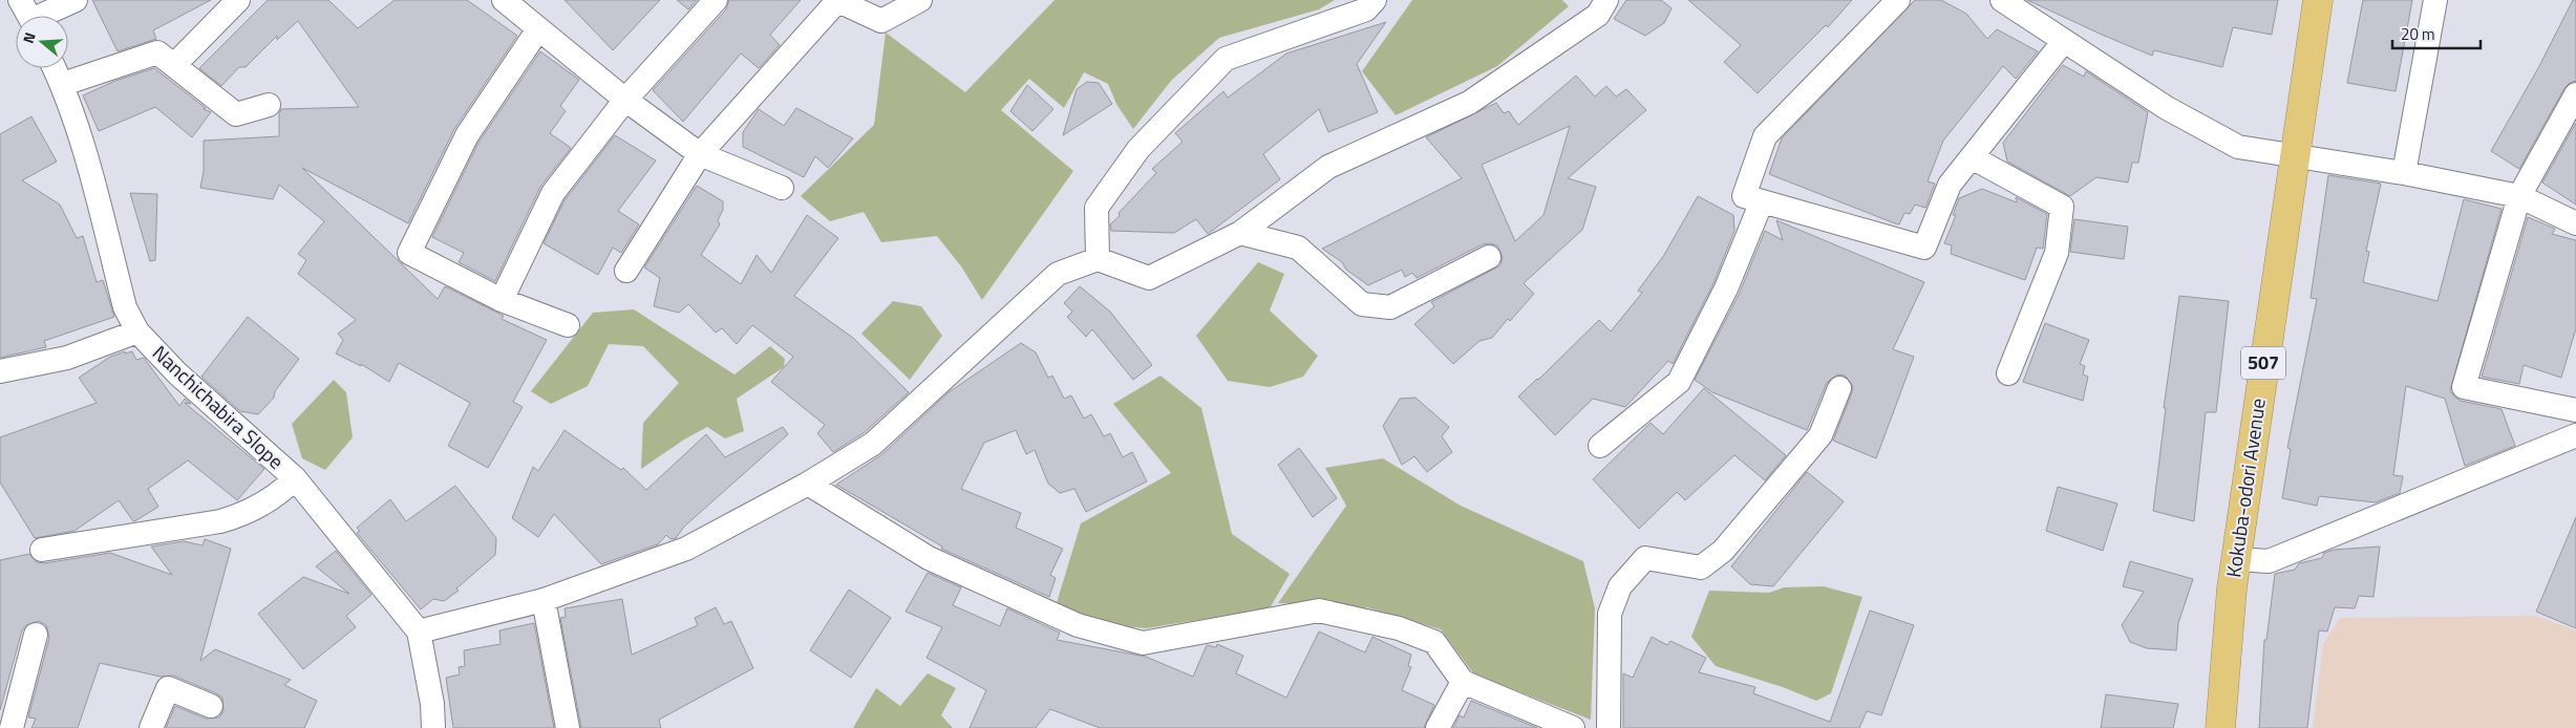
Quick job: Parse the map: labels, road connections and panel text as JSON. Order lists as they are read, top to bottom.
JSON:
{
  "streets": {
    "highway": ["507", "Kokuba-odori Avenue"],
    "street": ["Nanchichabira Slope"]
  },
  "scale_bar": "20 m",
  "north": "left"
}
